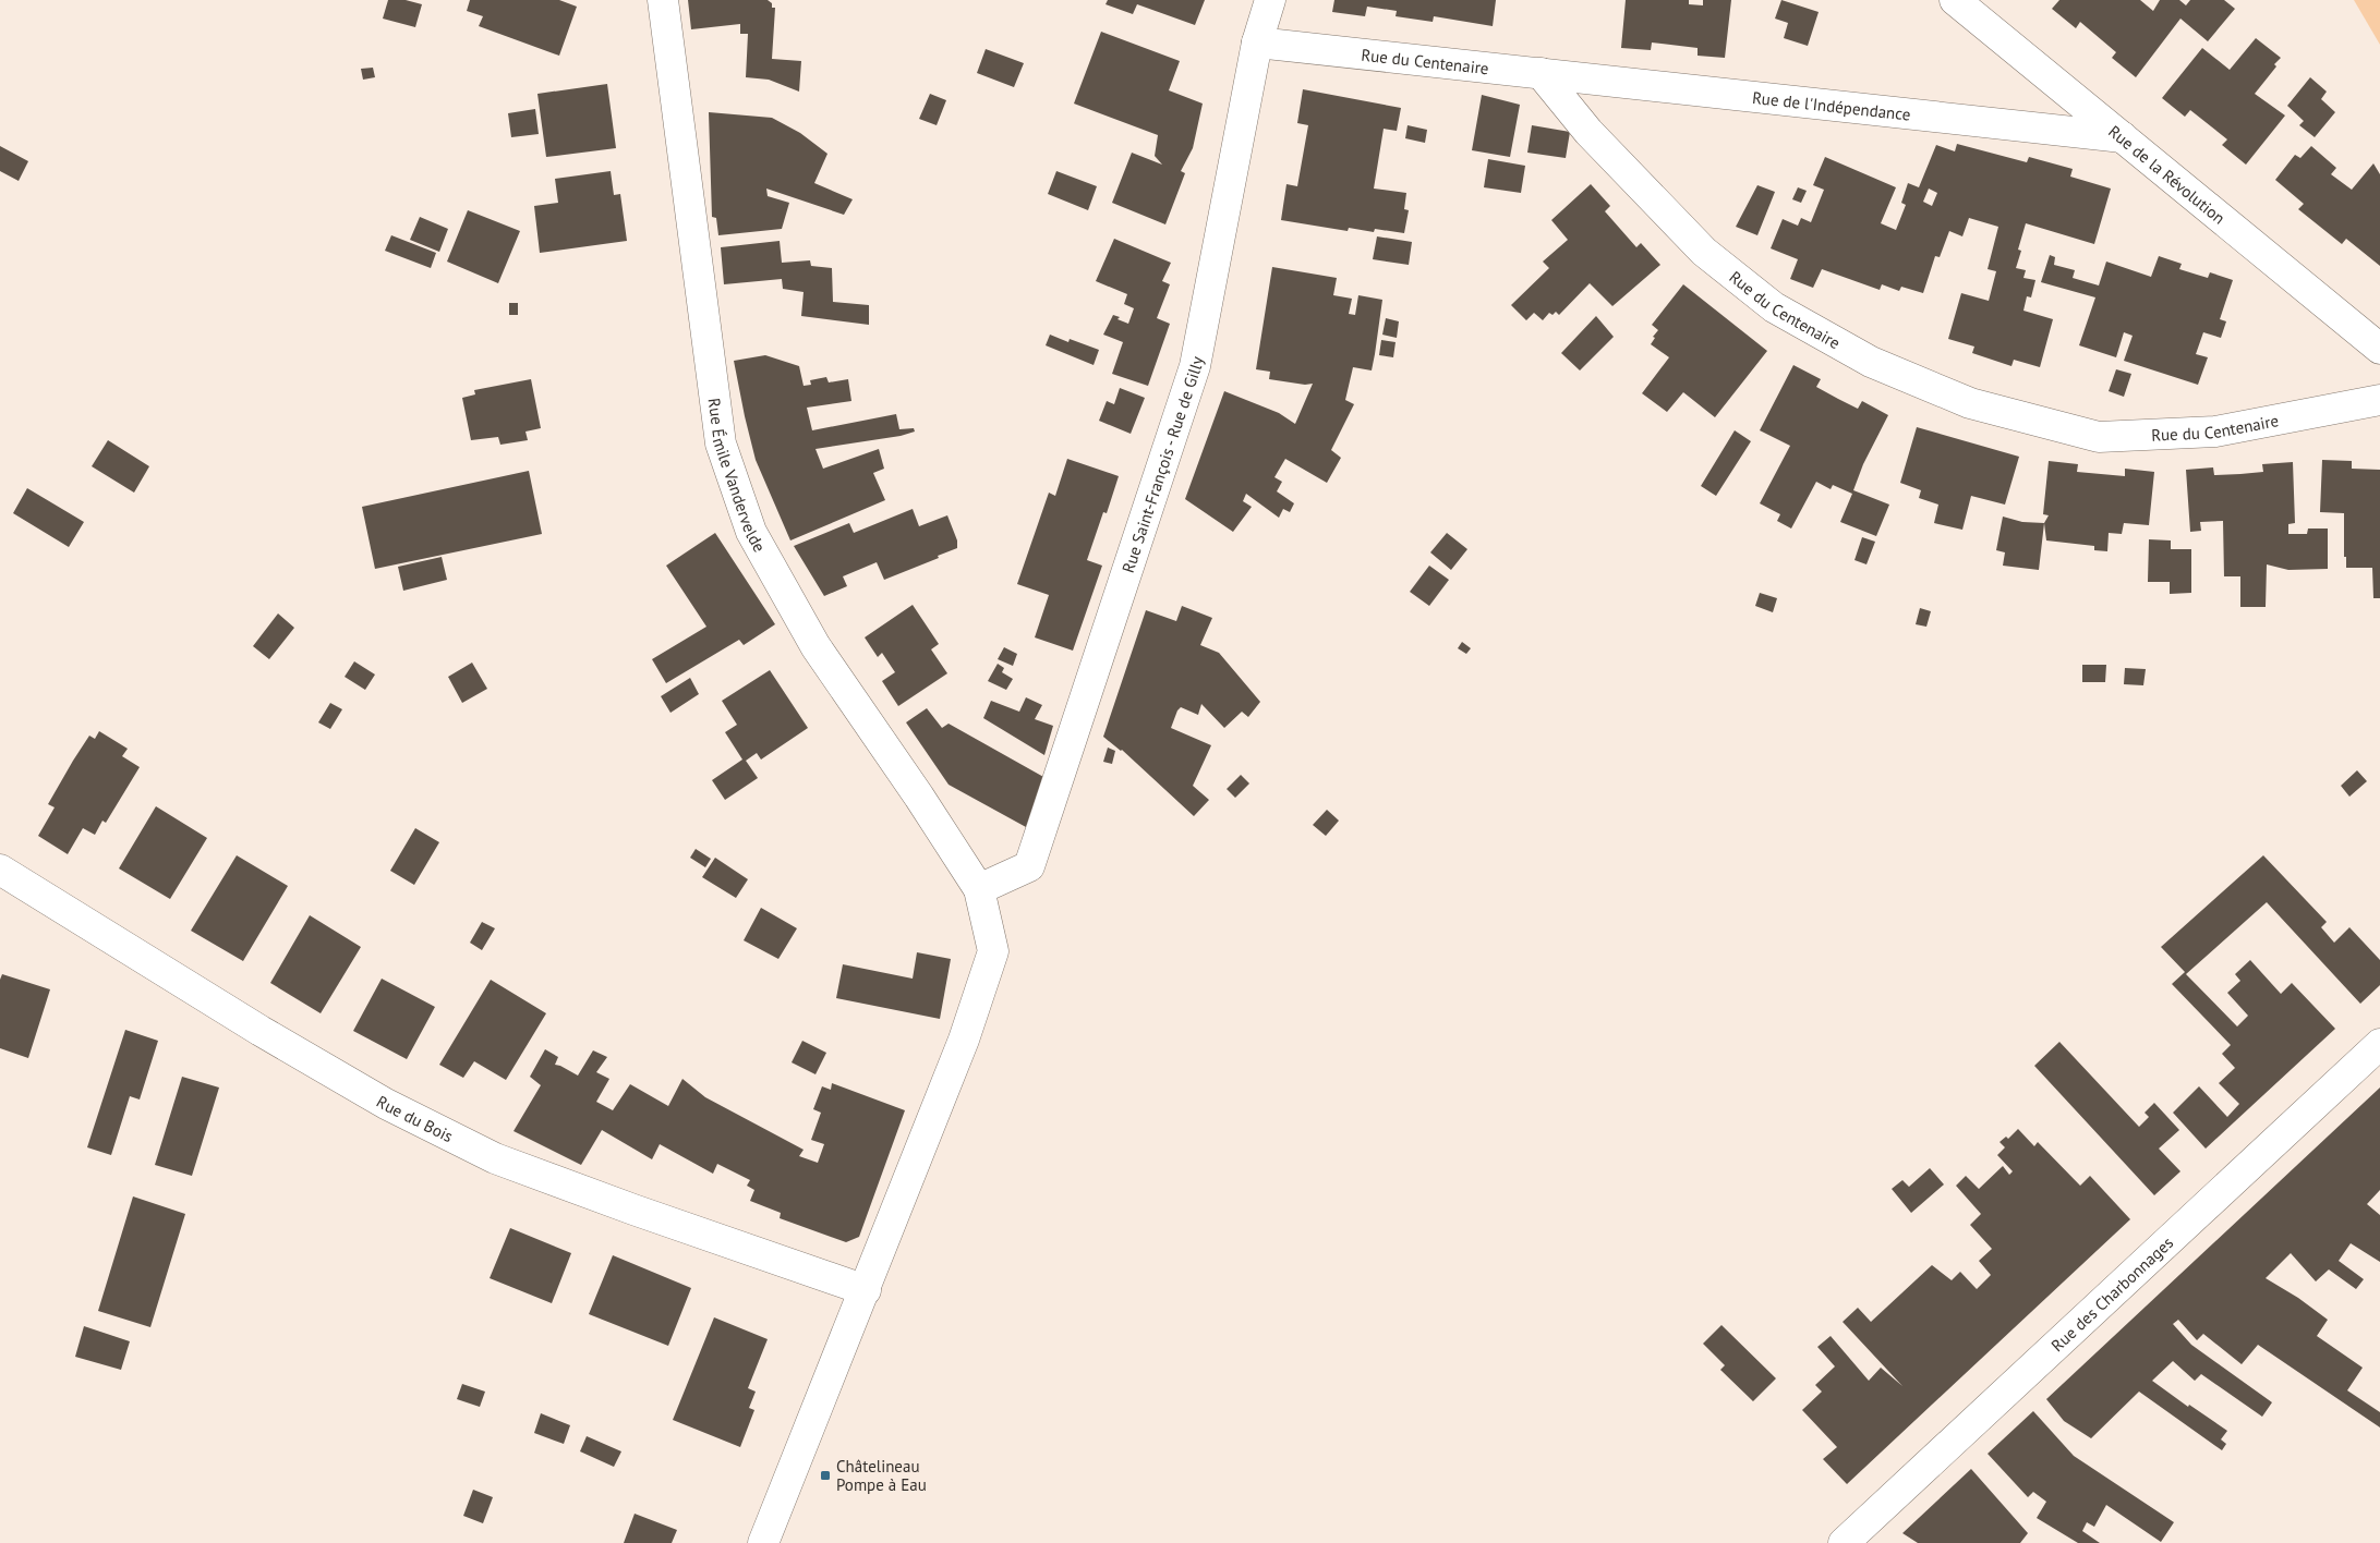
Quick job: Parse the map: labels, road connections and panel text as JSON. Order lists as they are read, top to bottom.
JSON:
{
  "streets": {
    "street": [
      "Rue du Centenaire",
      "Rue de l'Indépendance",
      "Rue de la Révolution",
      "Rue Saint-François - Rue de Gilly",
      "Rue Émile Vandervelde",
      "Rue du Bois",
      "Rue des Charbonnages"
    ]
  },
  "crossings": [
    ["Rue du Centenaire", "Rue de l'Indépendance"],
    ["Rue du Centenaire", "Rue Saint-François - Rue de Gilly"],
    ["Rue de l'Indépendance", "Rue de la Révolution"],
    ["Rue Saint-François - Rue de Gilly", "Rue Émile Vandervelde"]
  ],
  "places": {
    "transit": ["Châtelineau Pompe à Eau"]
  }
}
